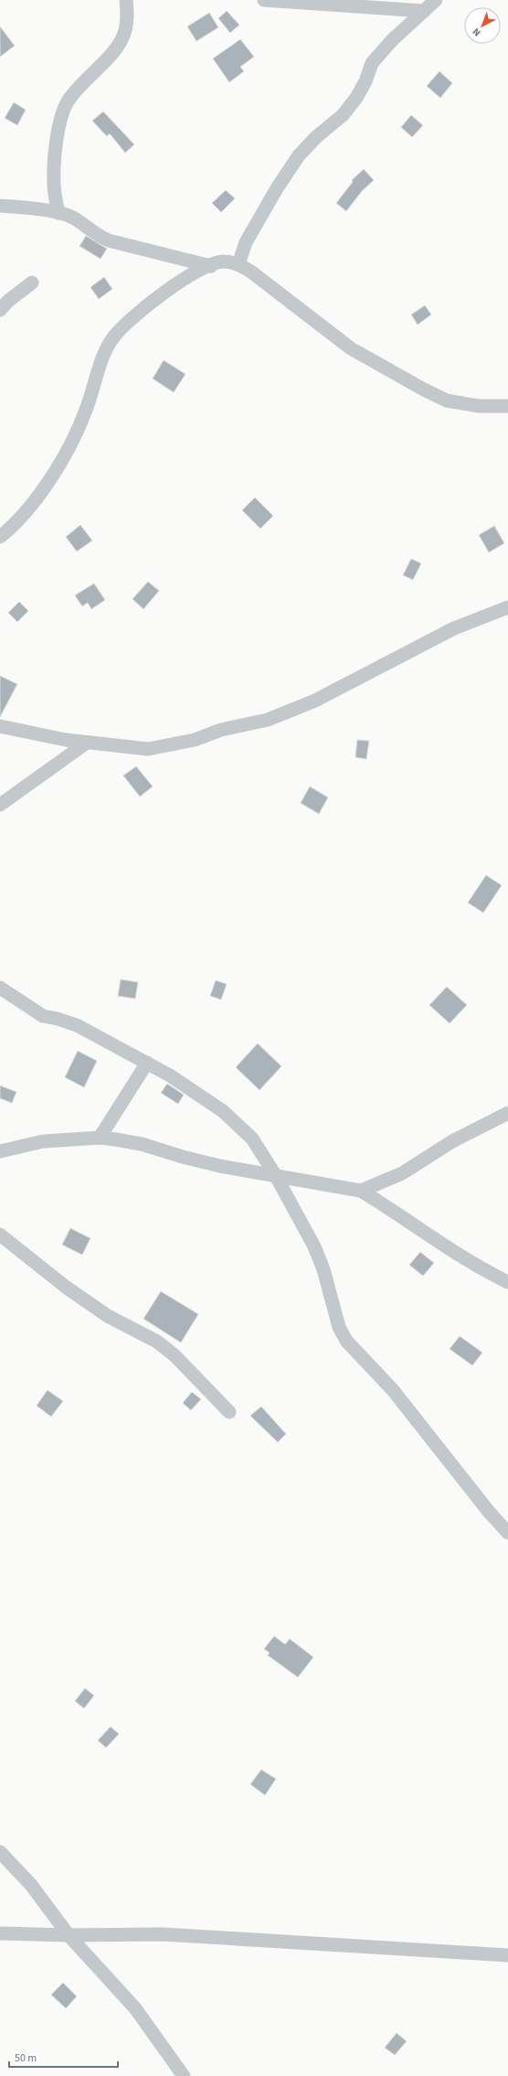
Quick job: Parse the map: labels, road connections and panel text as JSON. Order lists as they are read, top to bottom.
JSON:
{
  "scale_bar": "50 m",
  "north": "bottom left"
}
